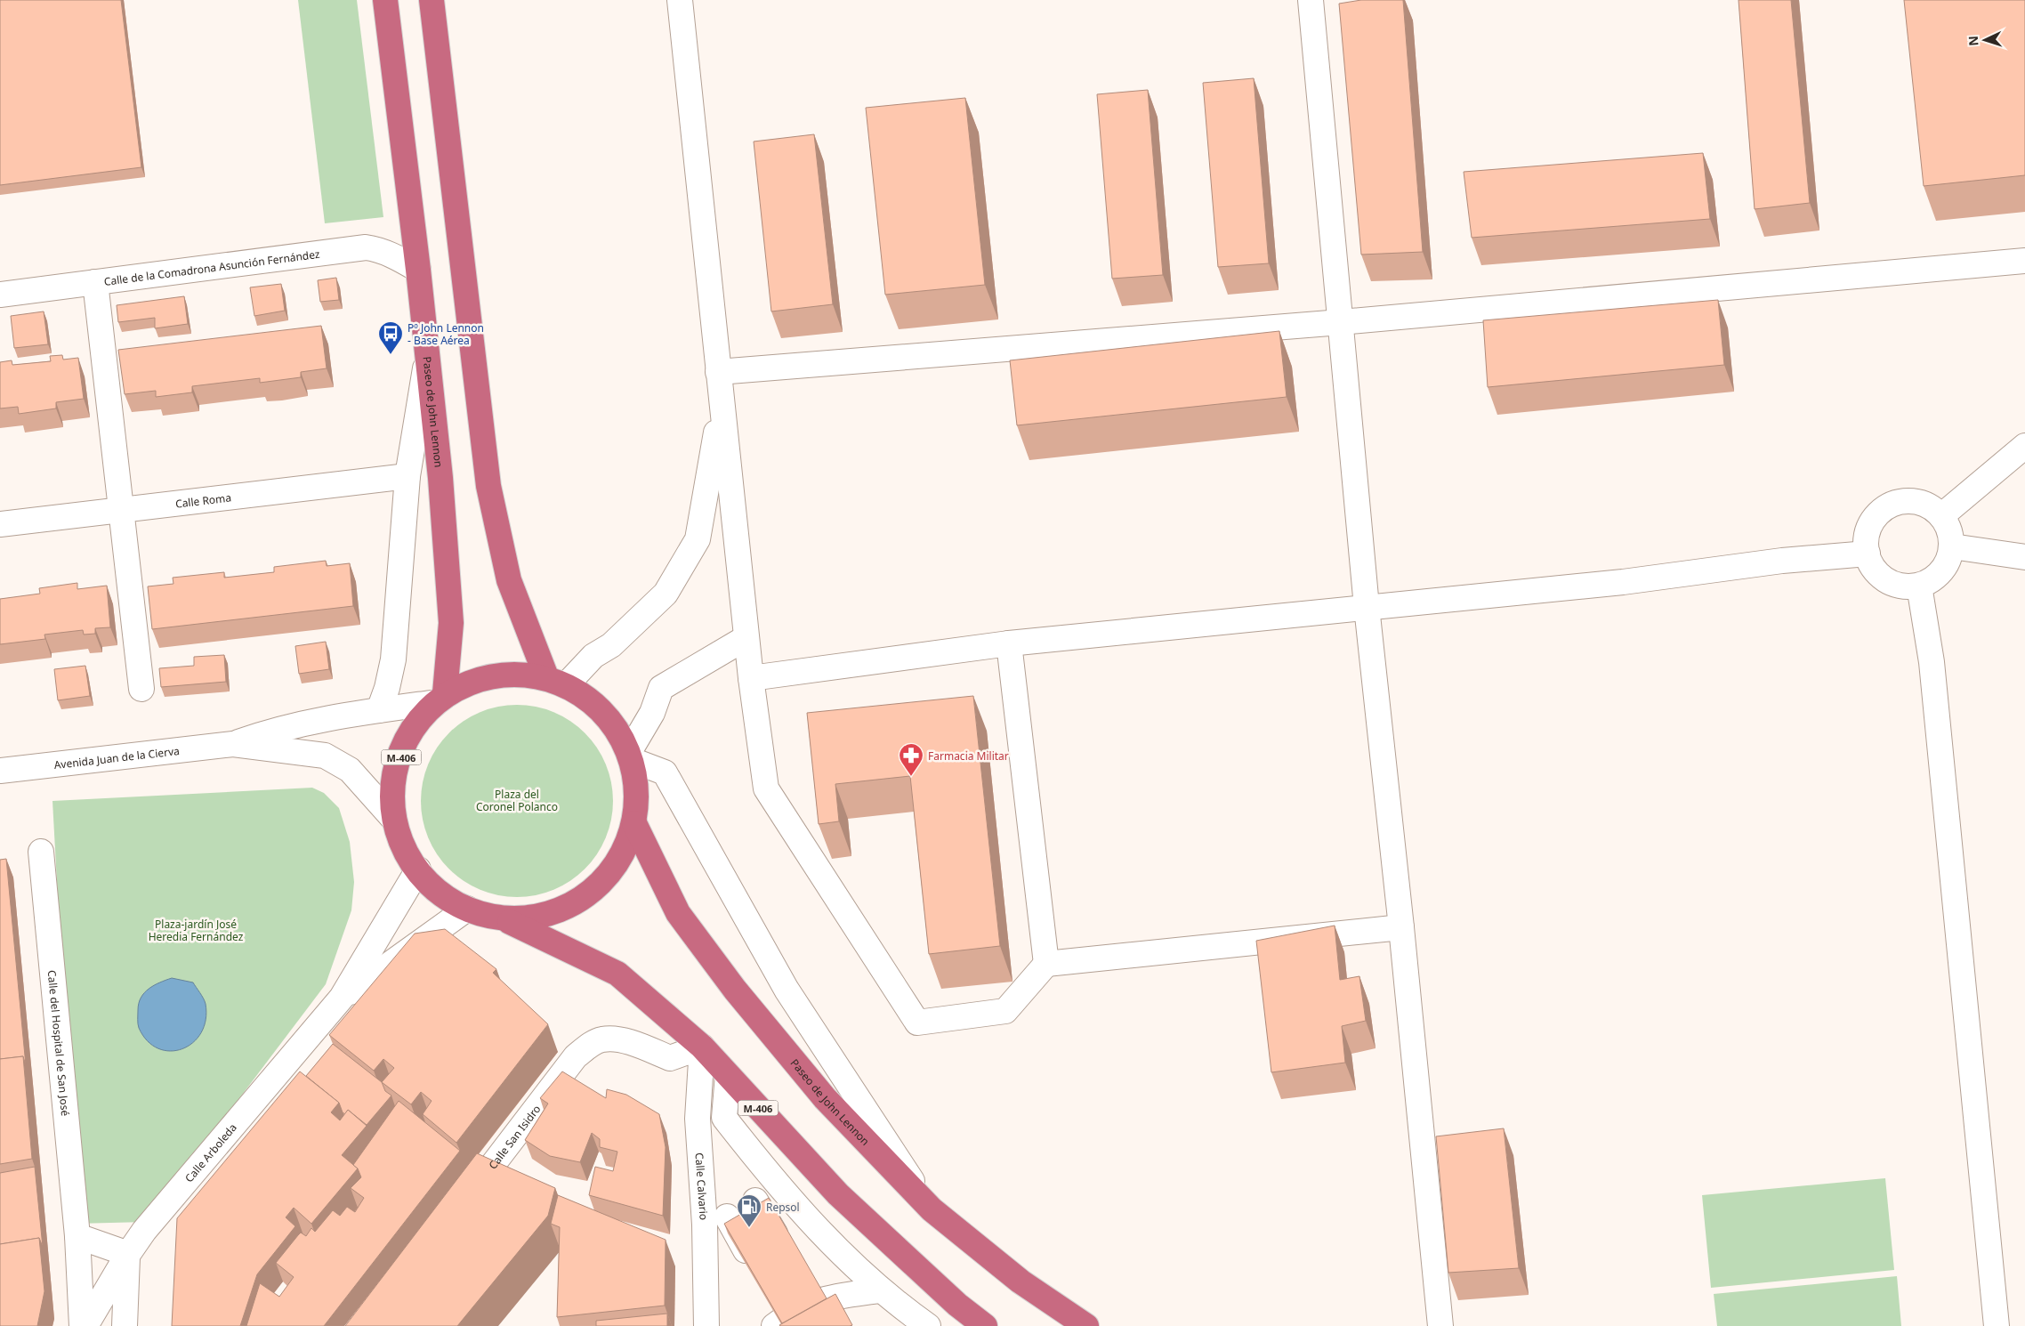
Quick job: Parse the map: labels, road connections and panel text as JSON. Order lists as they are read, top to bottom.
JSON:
{
  "streets": {
    "highway": ["Paseo de John Lennon", "M-406"],
    "street": [
      "Calle de la Comadrona Asunción Fernández",
      "Calle Roma",
      "Avenida Juan de la Cierva",
      "Calle del Hospital de San José",
      "Calle San Isidro",
      "Calle Arboleda",
      "Calle Calvario"
    ]
  },
  "crossings": [
    ["Calle de la Comadrona Asunción Fernández", "Paseo de John Lennon"],
    ["Paseo de John Lennon", "Avenida Juan de la Cierva"],
    ["Paseo de John Lennon", "M-406"],
    ["Avenida Juan de la Cierva", "M-406"],
    ["M-406", "Calle San Isidro"],
    ["M-406", "Calle Arboleda"],
    ["M-406", "Calle Calvario"],
    ["Calle del Hospital de San José", "Calle Arboleda"],
    ["Calle San Isidro", "Calle Calvario"]
  ],
  "parks": ["Plaza del Coronel Polanco", "Plaza-jardín José Heredia Fernández"],
  "places": {
    "bus stop": ["Pº John Lennon - Base Aérea"],
    "pharmacy": ["Farmacia Militar"],
    "fuel station": ["Repsol"]
  },
  "north": "left"
}
